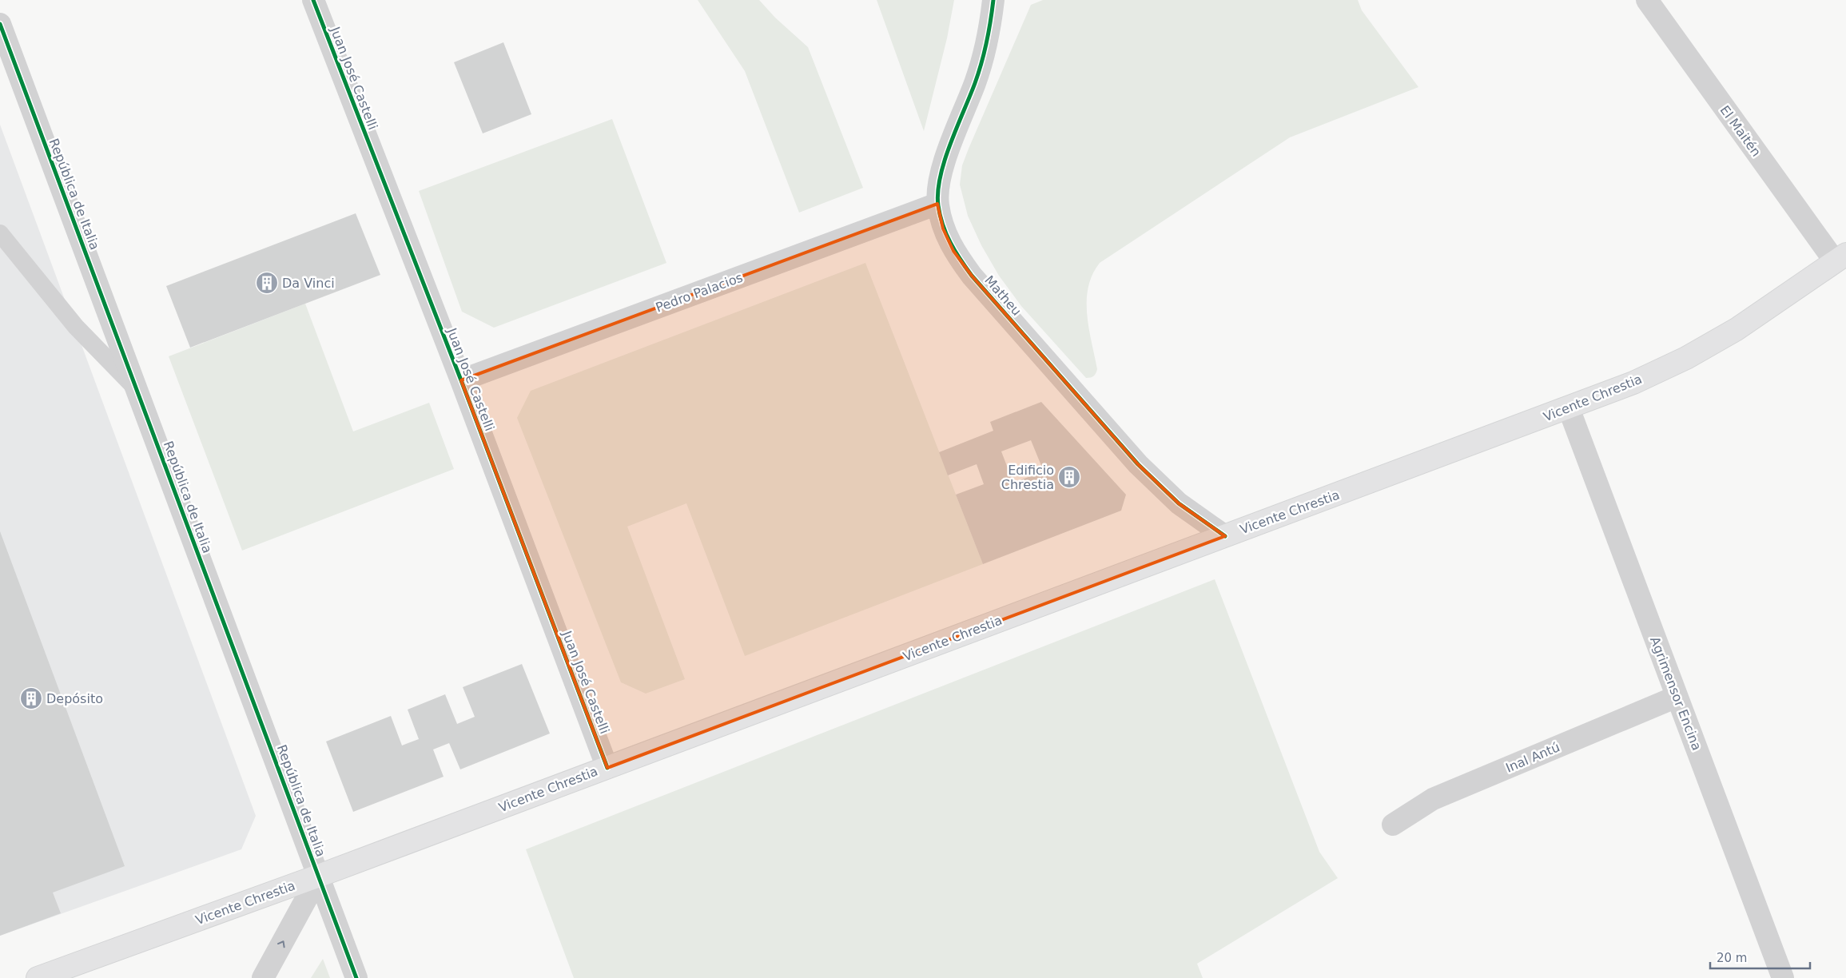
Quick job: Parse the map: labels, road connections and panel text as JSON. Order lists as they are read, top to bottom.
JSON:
{
  "streets": {
    "main road": ["Vicente Chrestia"],
    "street": [
      "Juan José Castelli",
      "El Maitén",
      "República de Italia",
      "Pedro Palacios",
      "Matheu",
      "Agrimensor Encina",
      "Inal Antú"
    ]
  },
  "crossings": [
    ["Juan José Castelli", "Pedro Palacios"],
    ["Juan José Castelli", "Vicente Chrestia"],
    ["El Maitén", "Vicente Chrestia"],
    ["República de Italia", "Vicente Chrestia"],
    ["Pedro Palacios", "Matheu"],
    ["Matheu", "Vicente Chrestia"],
    ["Vicente Chrestia", "Agrimensor Encina"],
    ["Agrimensor Encina", "Inal Antú"]
  ],
  "places": {
    "building": ["Da Vinci", "Edificio Chrestia", "Depósito"]
  },
  "scale_bar": "20 m"
}
